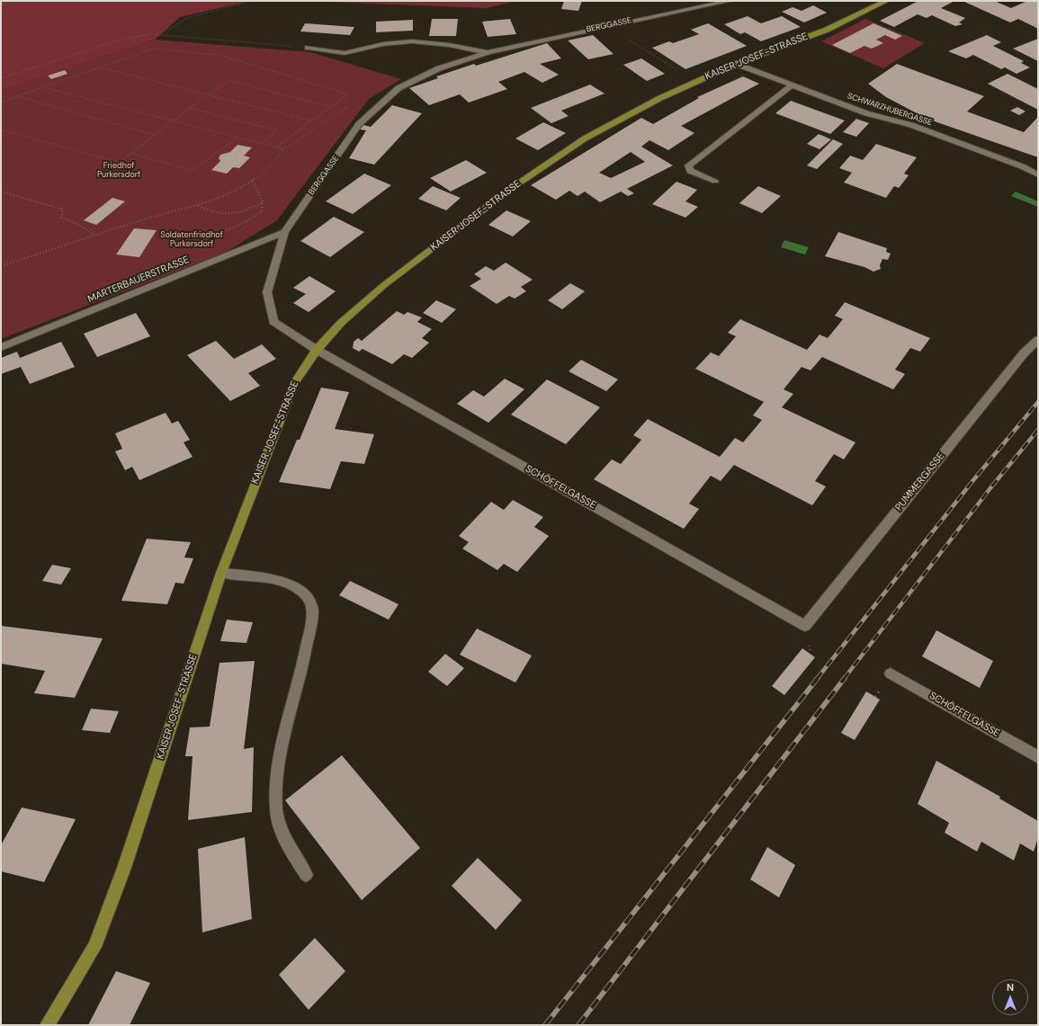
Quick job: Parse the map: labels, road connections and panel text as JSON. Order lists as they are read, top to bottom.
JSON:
{
  "streets": {
    "main road": ["KAISER JOSEF-STRASSE"],
    "street": [
      "BERGGASSE",
      "SCHWARZHUBERGASSE",
      "MARTERBAUERSTRASSE",
      "PUMMERGASSE",
      "SCHÖFFELGASSE"
    ]
  },
  "crossings": [
    ["BERGGASSE", "KAISER JOSEF-STRASSE"],
    ["BERGGASSE", "MARTERBAUERSTRASSE"],
    ["BERGGASSE", "SCHÖFFELGASSE"],
    ["KAISER JOSEF-STRASSE", "SCHWARZHUBERGASSE"],
    ["KAISER JOSEF-STRASSE", "SCHÖFFELGASSE"],
    ["PUMMERGASSE", "SCHÖFFELGASSE"]
  ],
  "parks": ["Friedhof Purkersdorf", "Soldatenfriedhof Purkersdorf"],
  "north": "top"
}
